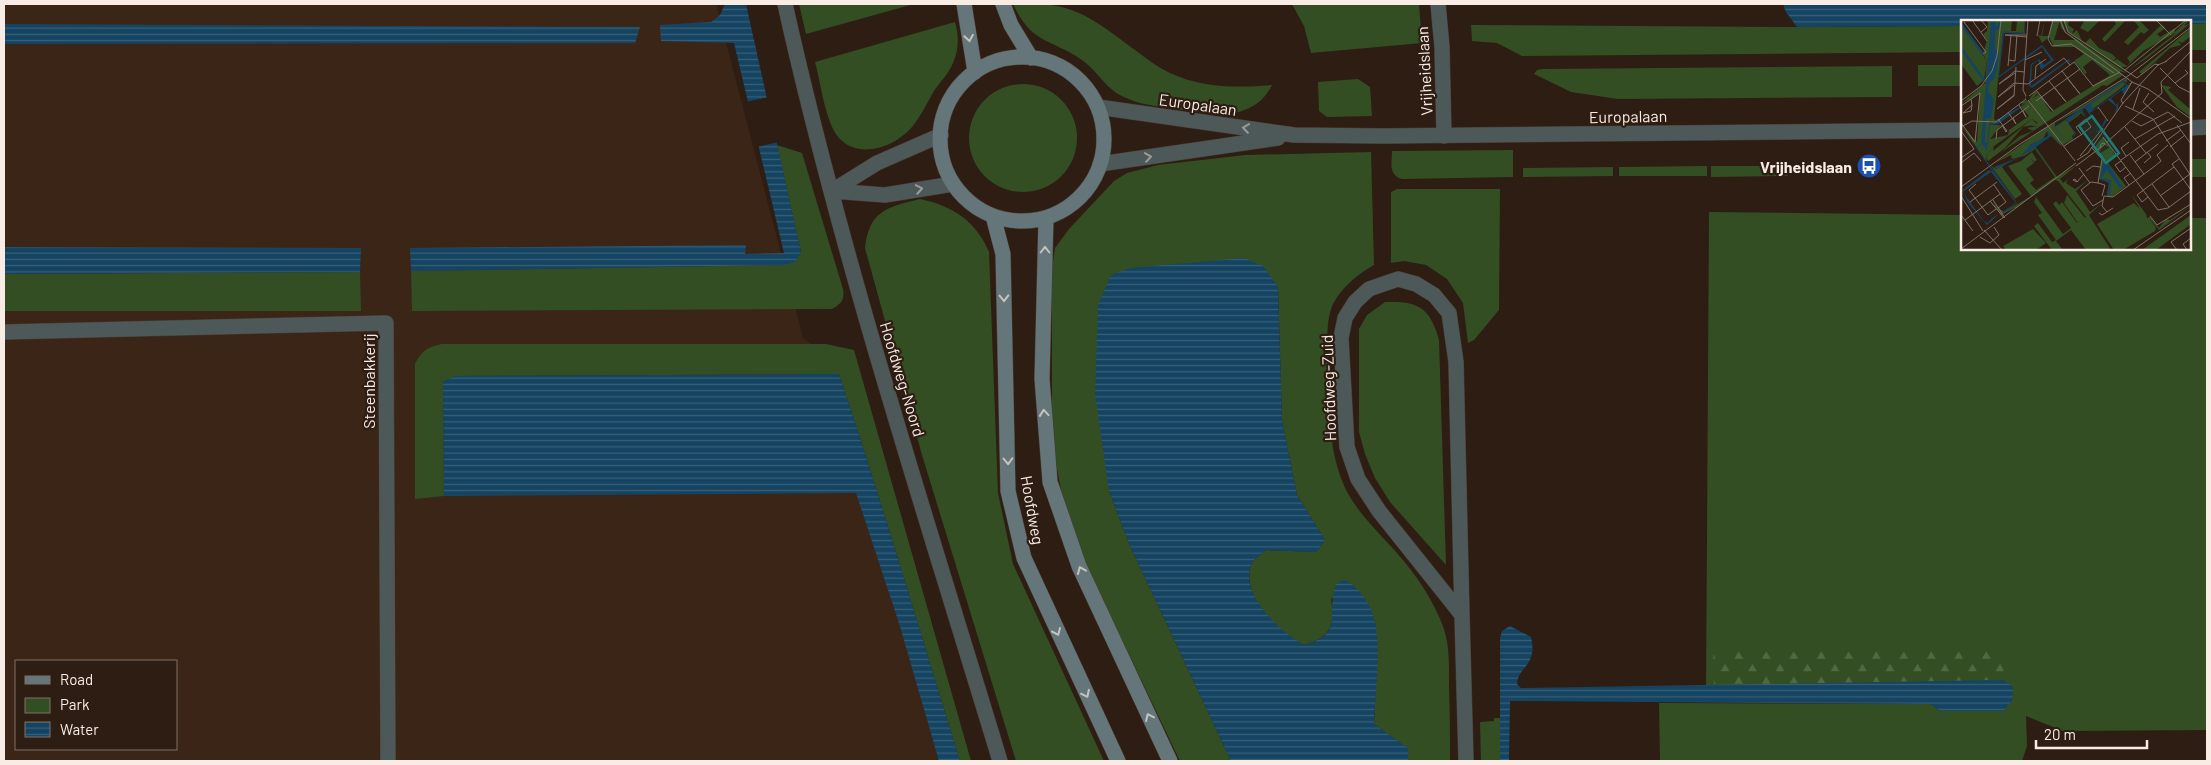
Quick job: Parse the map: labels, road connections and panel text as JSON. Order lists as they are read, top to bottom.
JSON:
{
  "streets": {
    "main road": ["Hoofdweg"],
    "street": [
      "Vrijheidslaan",
      "Europalaan",
      "Hoofdweg-Noord",
      "Steenbakkerij",
      "Hoofdweg-Zuid"
    ]
  },
  "crossings": [
    ["Vrijheidslaan", "Europalaan"],
    ["Europalaan", "Hoofdweg"]
  ],
  "places": {
    "bus stop": ["Vrijheidslaan"]
  },
  "legend": ["Road", "Park", "Water"],
  "scale_bar": "20 m"
}
